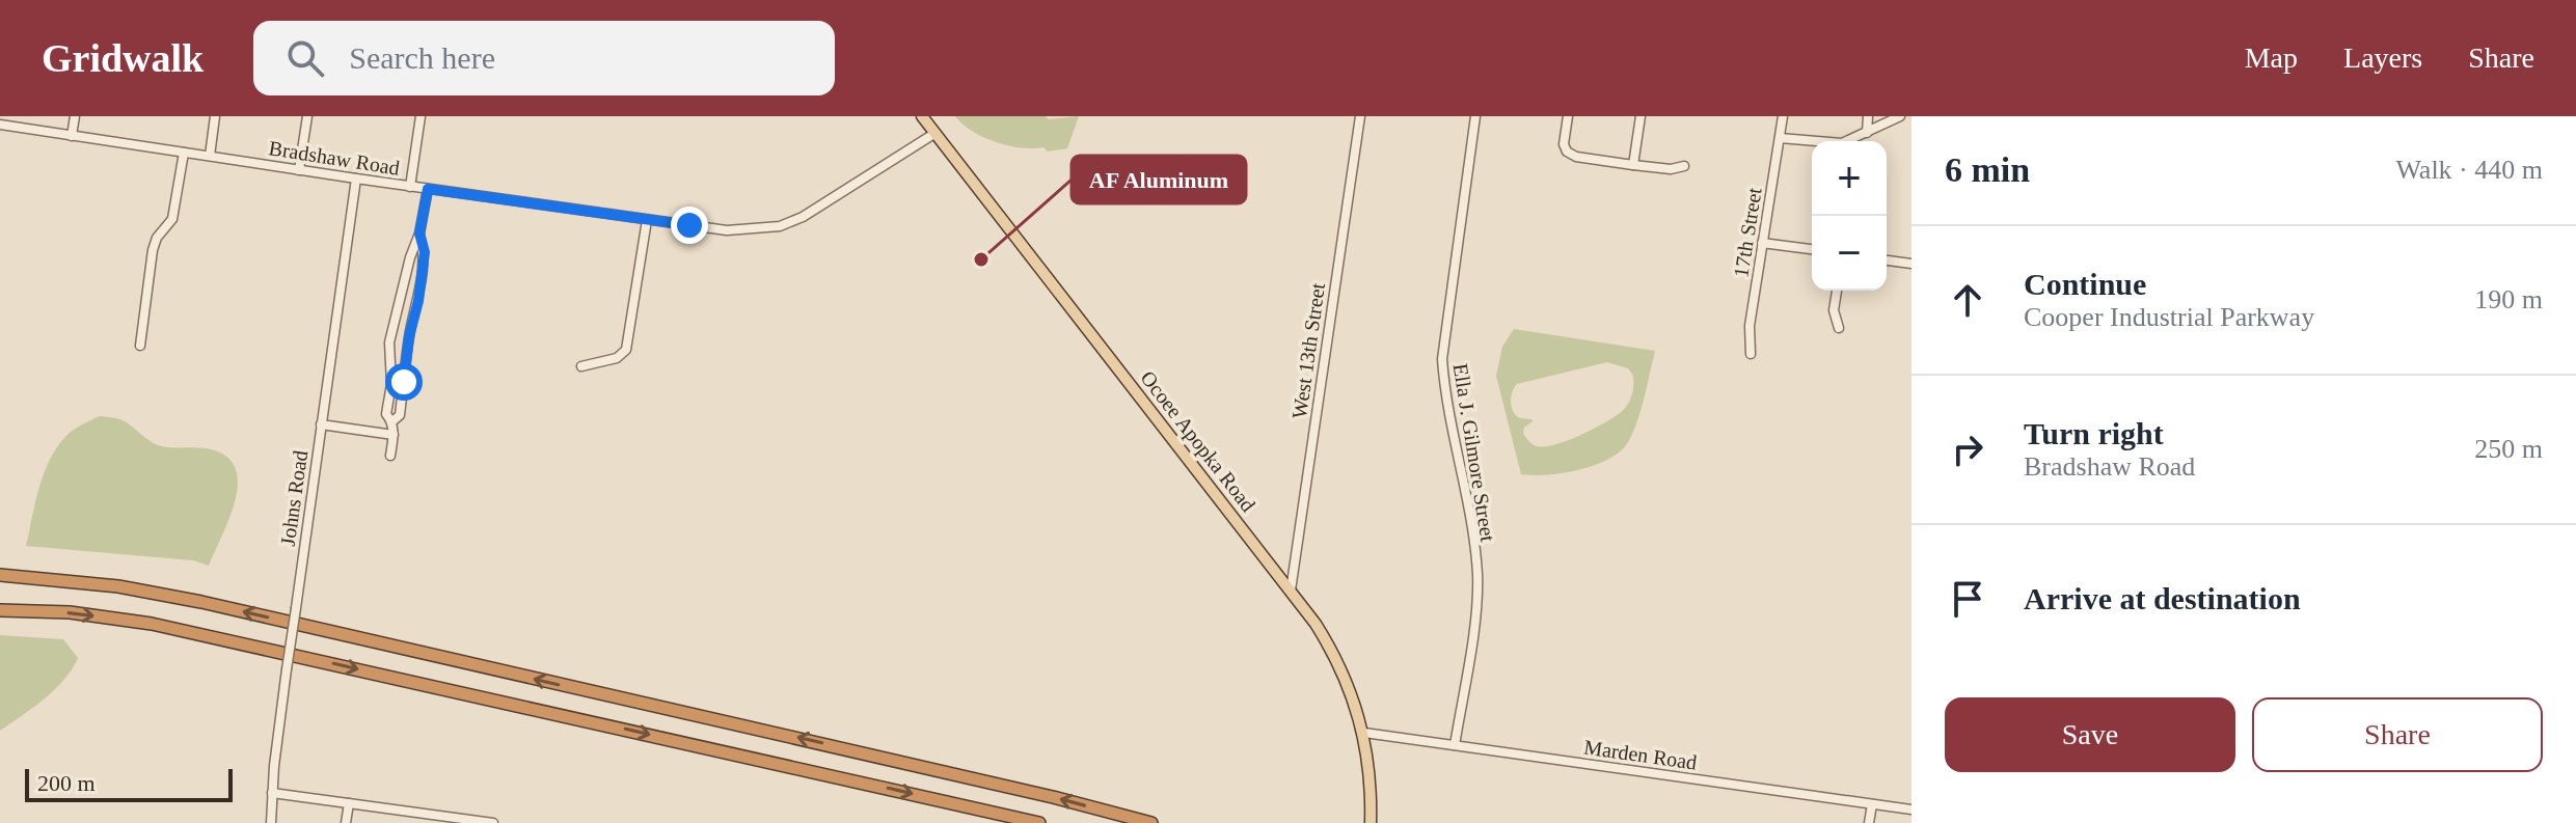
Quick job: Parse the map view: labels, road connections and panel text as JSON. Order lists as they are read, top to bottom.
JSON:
{
  "streets": {
    "main road": ["Ocoee Apopka Road"],
    "street": [
      "Bradshaw Road",
      "17th Street",
      "West 13th Street",
      "Ella J. Gilmore Street",
      "Johns Road",
      "Marden Road"
    ]
  },
  "crossings": [
    ["Bradshaw Road", "Ocoee Apopka Road"],
    ["Bradshaw Road", "Johns Road"],
    ["West 13th Street", "Ocoee Apopka Road"],
    ["Ocoee Apopka Road", "Marden Road"],
    ["Ella J. Gilmore Street", "Marden Road"]
  ],
  "places": ["AF Aluminum"],
  "scale_bar": "200 m",
  "page": {
    "header": "Gridwalk",
    "search": "Search here",
    "nav": ["Map", "Layers", "Share"],
    "heading": ["6 min", "Walk · 440 m"],
    "map_buttons": ["+", "−"],
    "list": [
      ["Continue", "Cooper Industrial Parkway", "190 m"],
      ["Turn right", "Bradshaw Road", "250 m"],
      "Arrive at destination"
    ],
    "buttons": ["Save", "Share"],
    "scale": "200 m"
  }
}
